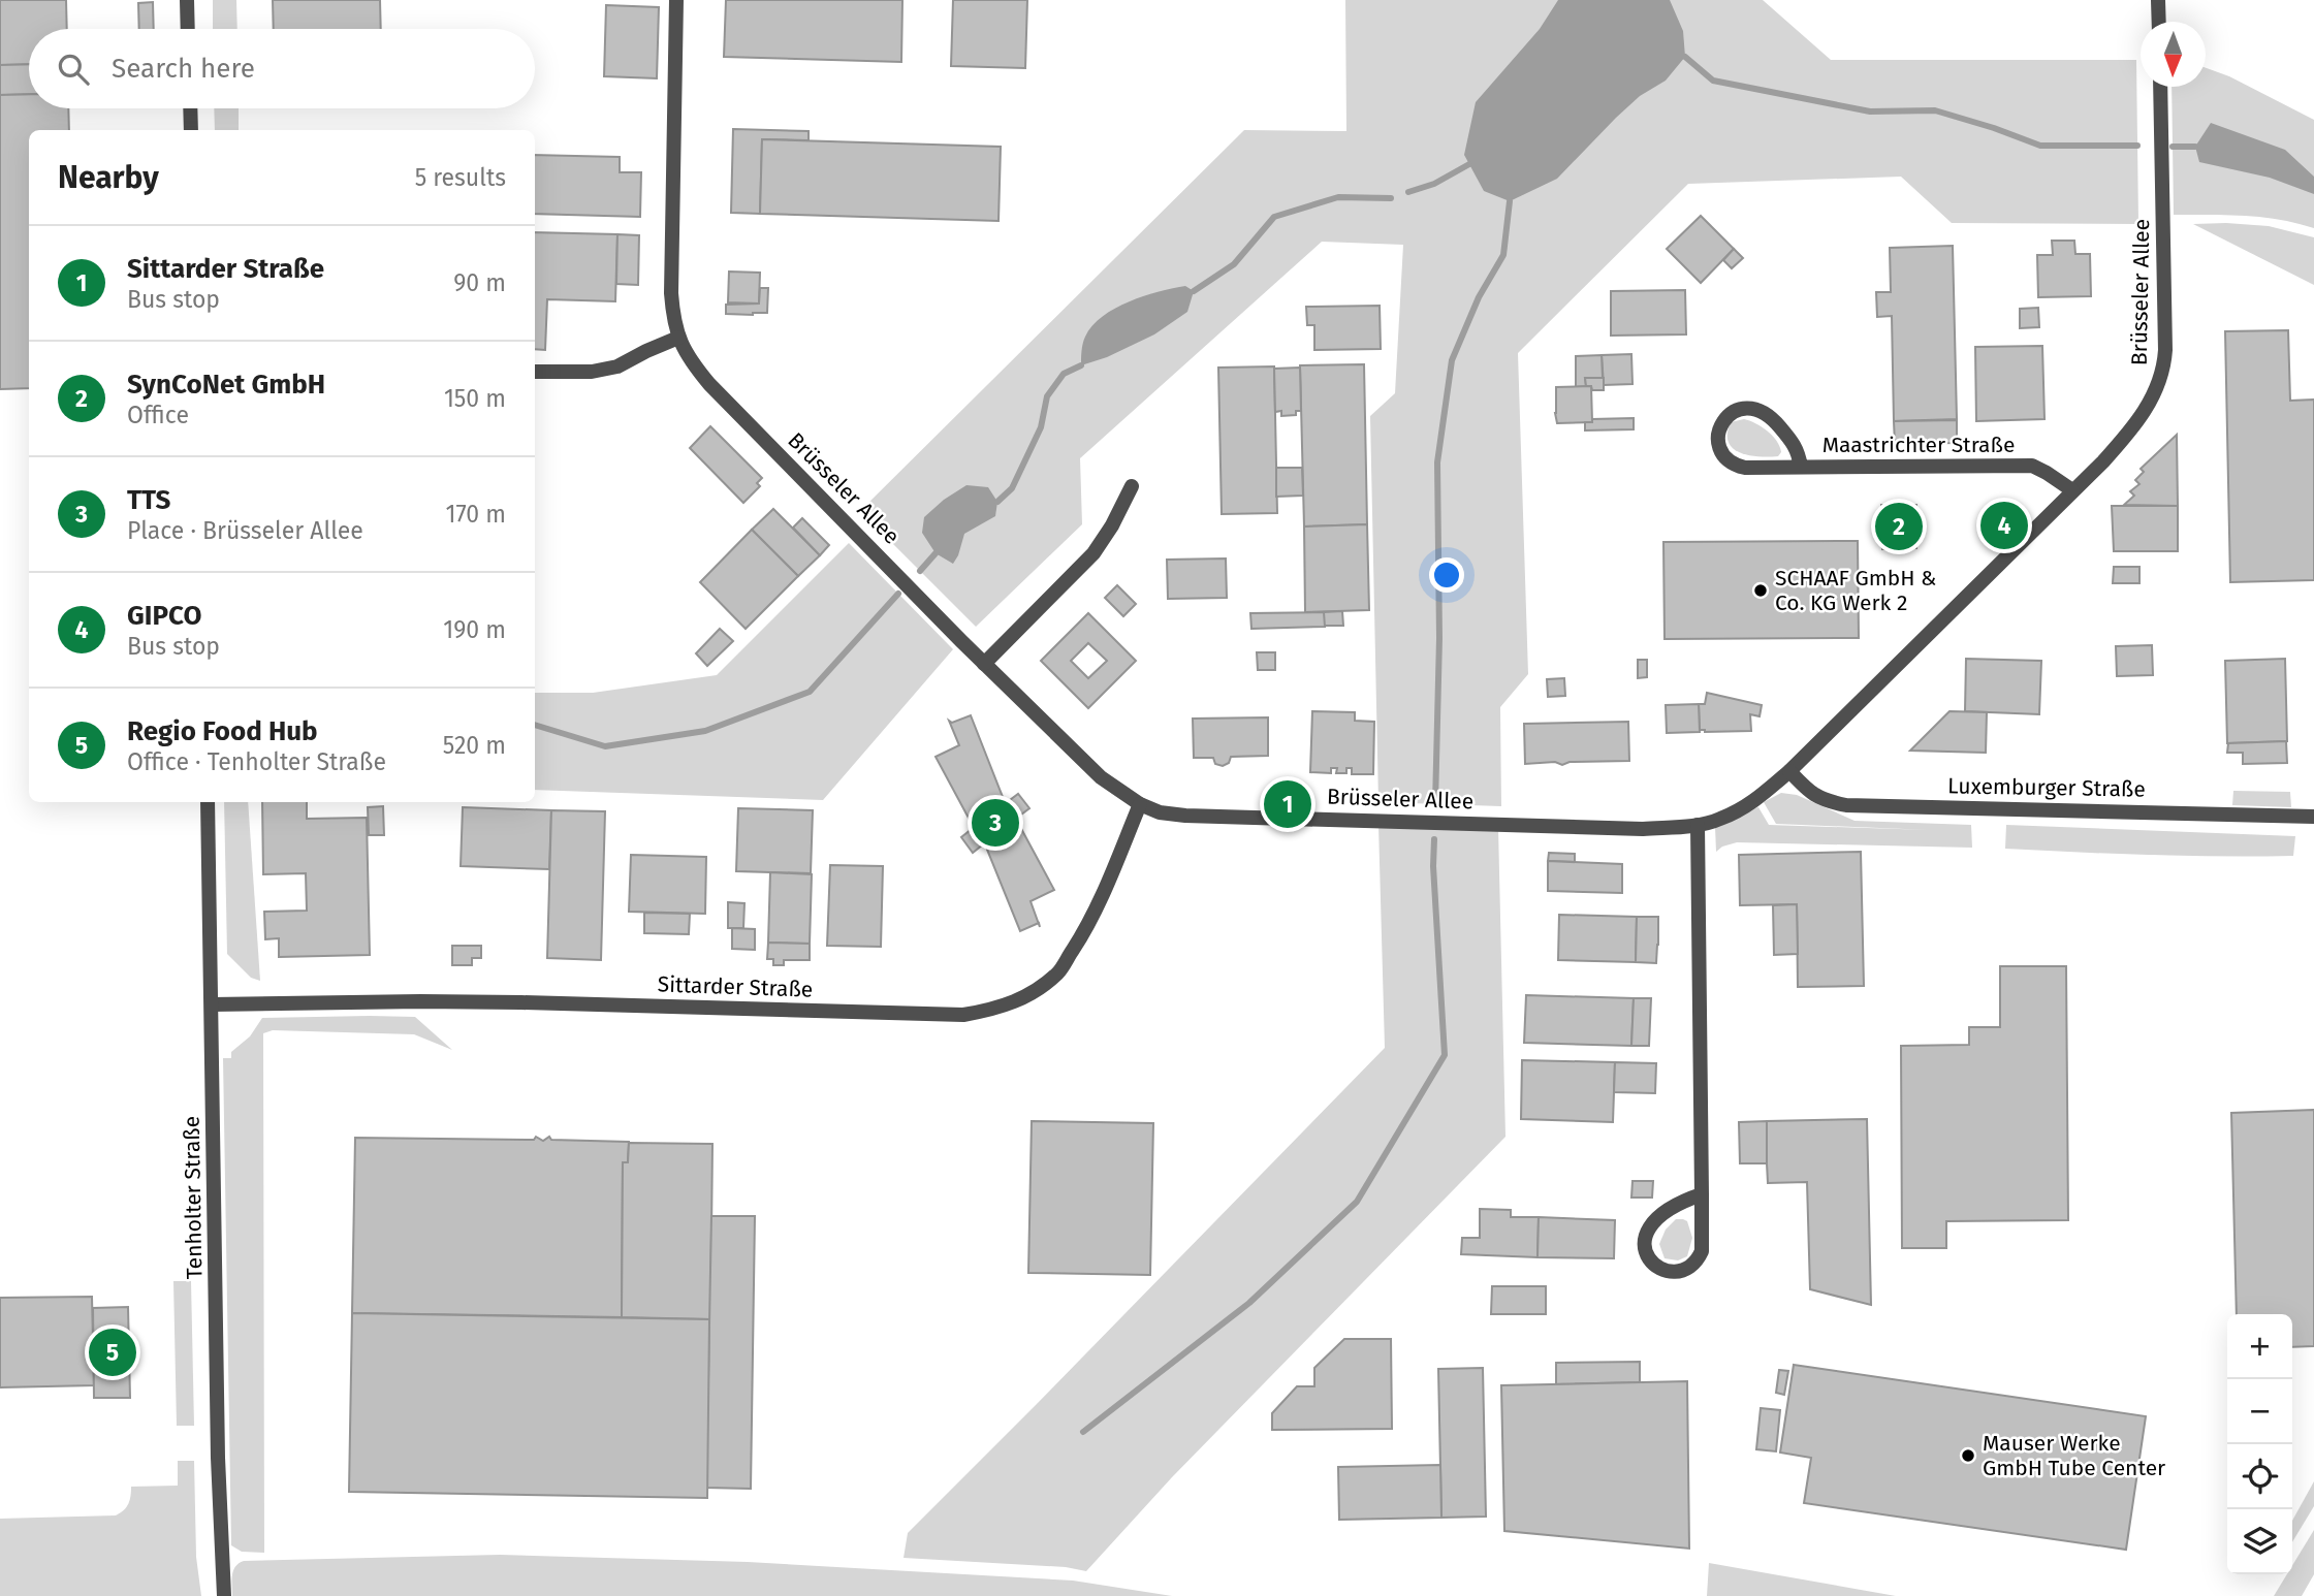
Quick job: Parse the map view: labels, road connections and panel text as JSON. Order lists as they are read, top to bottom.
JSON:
{
  "streets": {
    "street": [
      "Brüsseler Allee",
      "Maastrichter Straße",
      "Luxemburger Straße",
      "Sittarder Straße",
      "Tenholter Straße"
    ]
  },
  "crossings": [
    ["Brüsseler Allee", "Maastrichter Straße"],
    ["Brüsseler Allee", "Luxemburger Straße"],
    ["Brüsseler Allee", "Sittarder Straße"],
    ["Sittarder Straße", "Tenholter Straße"]
  ],
  "places": ["SCHAAF GmbH & Co. KG Werk 2", "Mauser Werke GmbH Tube Center"],
  "north": "bottom",
  "page": {
    "search": "Search here",
    "heading": ["Nearby", "5 results"],
    "list": [
      {
        "mark": "1",
        "name": "Sittarder Straße",
        "note": "Bus stop",
        "value": "90 m"
      },
      {
        "mark": "2",
        "name": "SynCoNet GmbH",
        "note": "Office",
        "value": "150 m"
      },
      {
        "mark": "3",
        "name": "TTS",
        "note": "Place · Brüsseler Allee",
        "value": "170 m"
      },
      {
        "mark": "4",
        "name": "GIPCO",
        "note": "Bus stop",
        "value": "190 m"
      },
      {
        "mark": "5",
        "name": "Regio Food Hub",
        "note": "Office · Tenholter Straße",
        "value": "520 m"
      }
    ],
    "pins": [
      "4",
      "2",
      "1",
      "3",
      "5"
    ],
    "map_buttons": ["+", "−"]
  }
}
